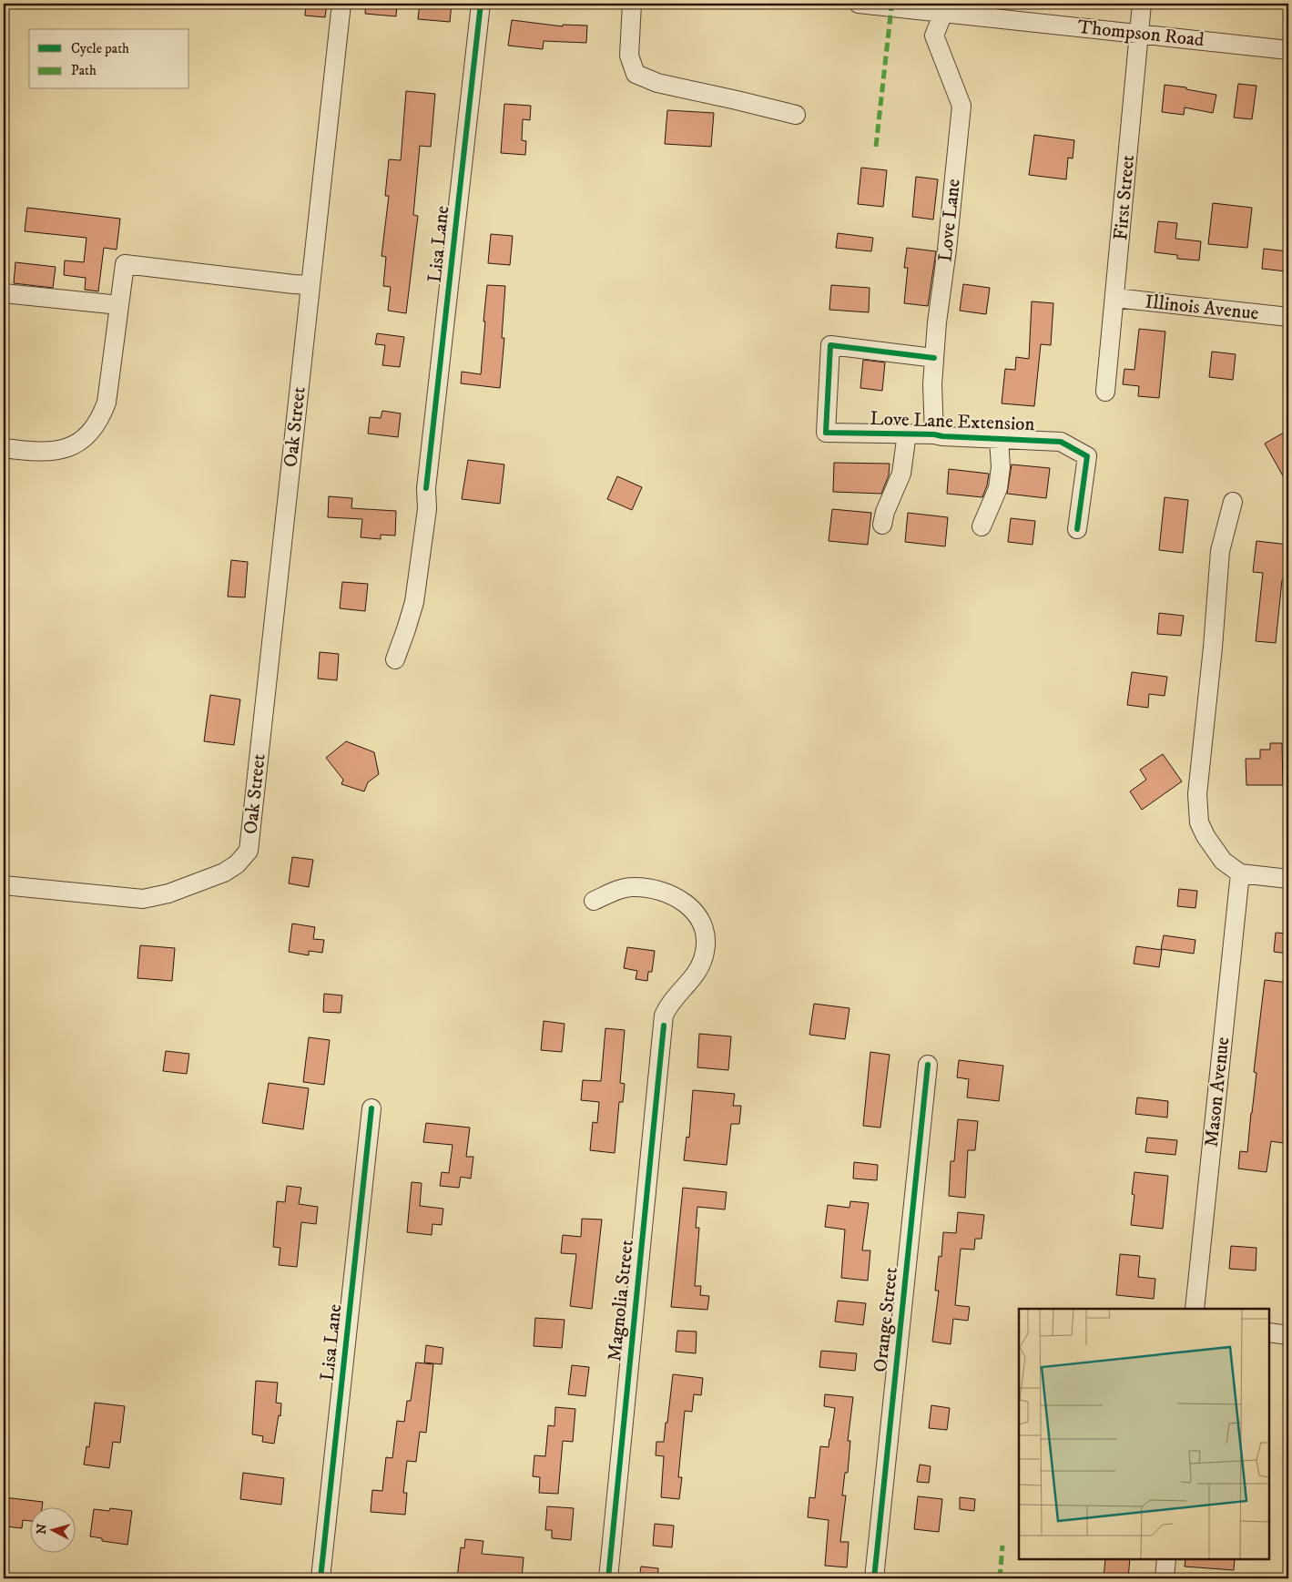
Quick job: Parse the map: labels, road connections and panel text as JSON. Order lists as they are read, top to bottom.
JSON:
{
  "streets": {
    "street": [
      "Thompson Road",
      "First Street",
      "Love Lane",
      "Lisa Lane",
      "Illinois Avenue",
      "Love Lane Extension",
      "Oak Street",
      "Mason Avenue",
      "Magnolia Street",
      "Orange Street"
    ]
  },
  "crossings": [
    ["Thompson Road", "First Street"],
    ["Thompson Road", "Love Lane"],
    ["First Street", "Illinois Avenue"],
    ["Love Lane", "Love Lane Extension"]
  ],
  "legend": ["Cycle path", "Path"],
  "north": "left"
}
